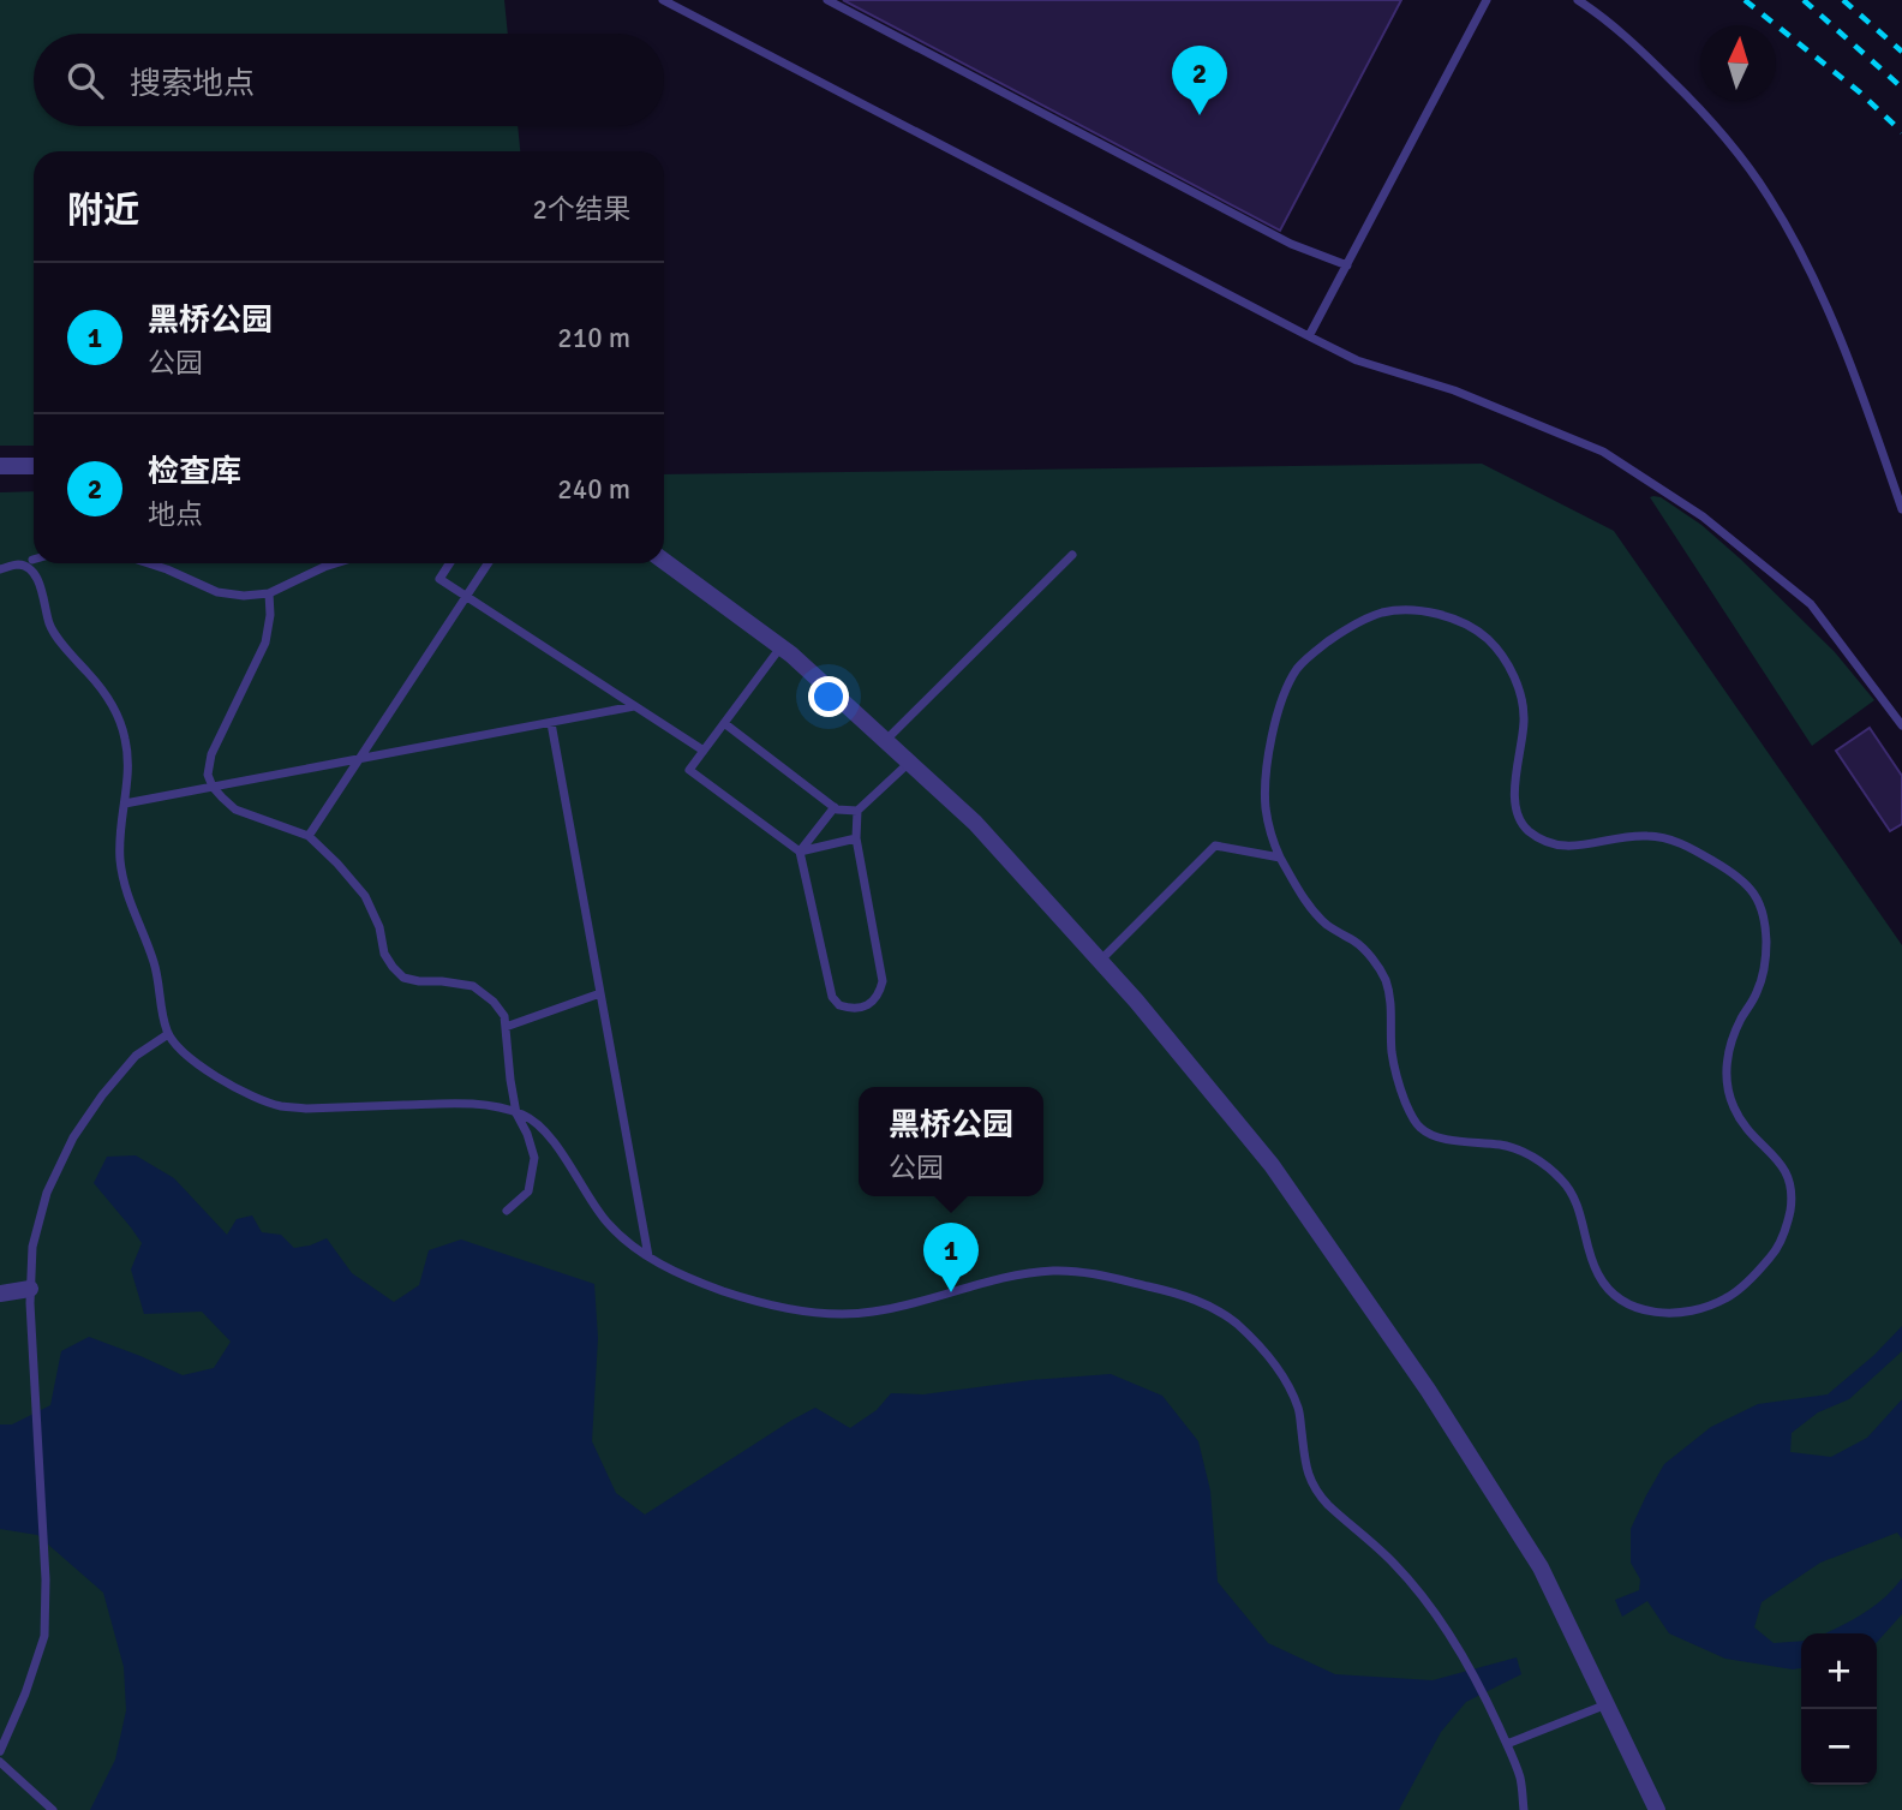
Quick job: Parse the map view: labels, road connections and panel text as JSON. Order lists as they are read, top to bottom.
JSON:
{
  "north": "top",
  "page": {
    "search": "搜索地点",
    "pins": ["2", "1"],
    "heading": ["附近", "2个结果"],
    "list": [
      {
        "mark": "1",
        "name": "黑桥公园",
        "note": "公园",
        "value": "210 m"
      },
      {
        "mark": "2",
        "name": "检查库",
        "note": "地点",
        "value": "240 m"
      }
    ],
    "popup": ["黑桥公园", "公园"],
    "map_buttons": ["+", "−"]
  }
}
